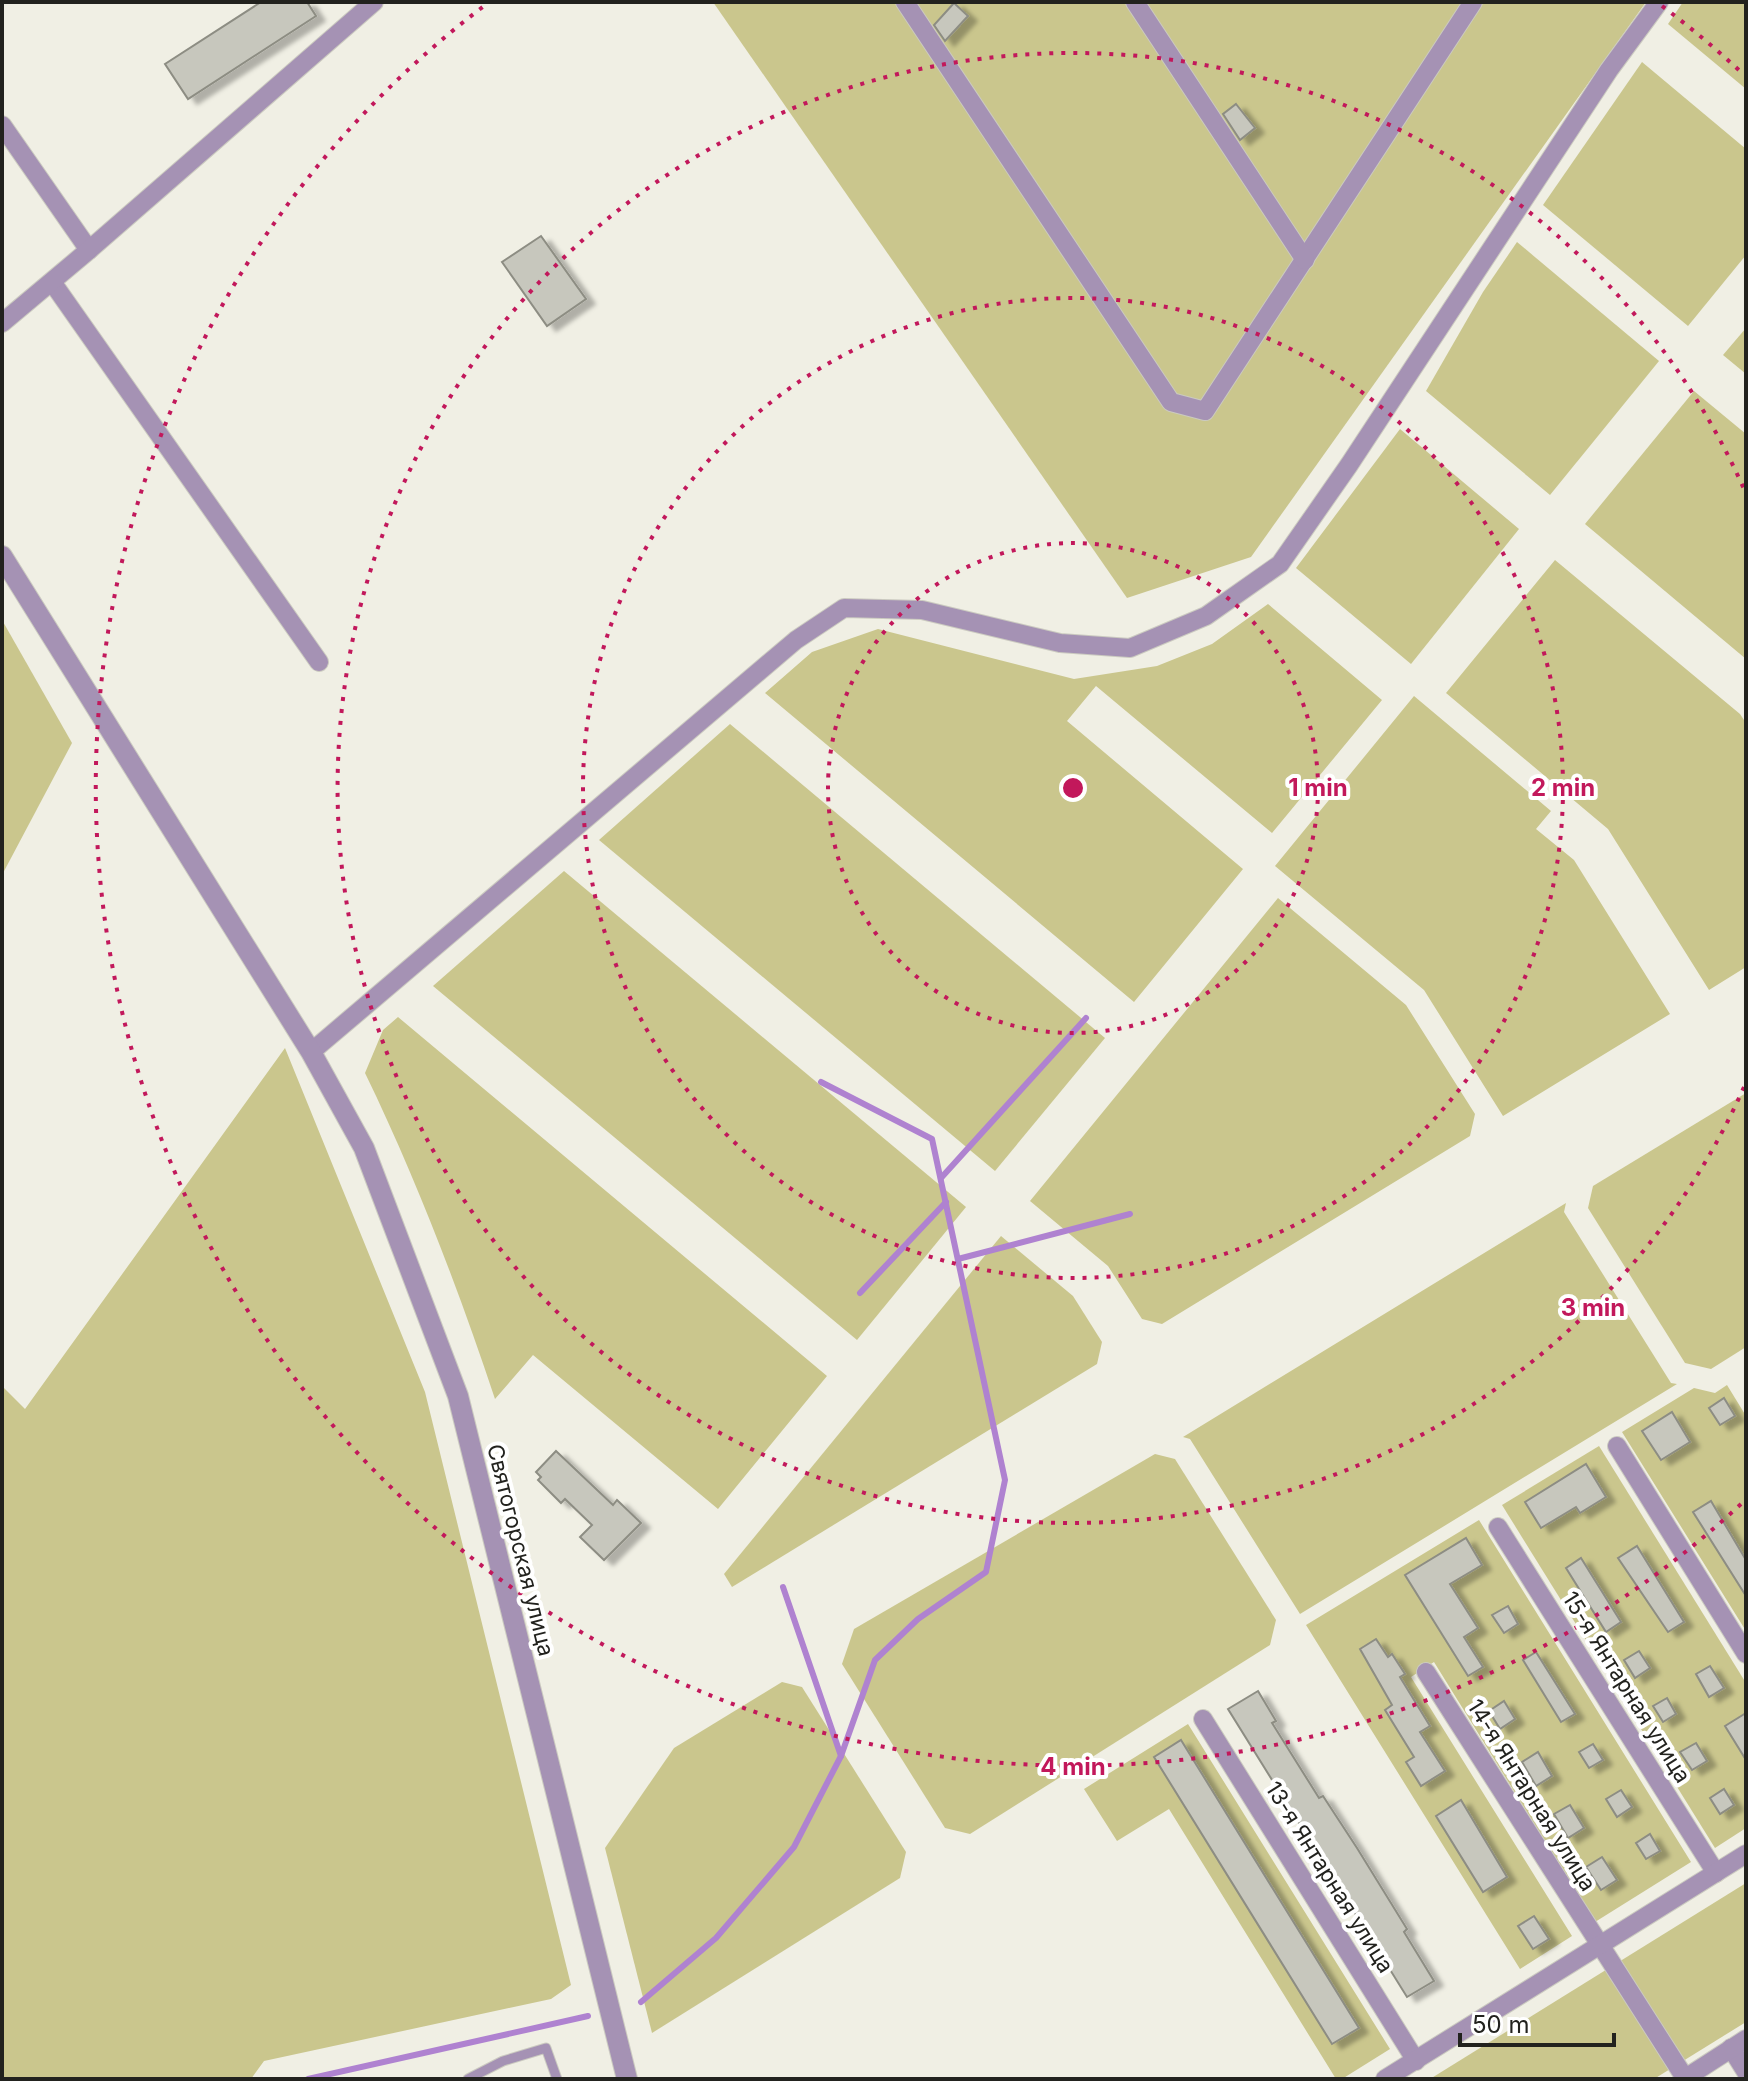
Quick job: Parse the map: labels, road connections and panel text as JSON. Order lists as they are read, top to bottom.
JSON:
{
  "streets": {
    "street": [
      "Святогорская улица",
      "15-я Янтарная улица",
      "14-я Янтарная улица",
      "13-я Янтарная улица"
    ]
  },
  "scale_bar": "50 m",
  "rings": [
    "1 min",
    "2 min",
    "3 min",
    "4 min"
  ]
}
